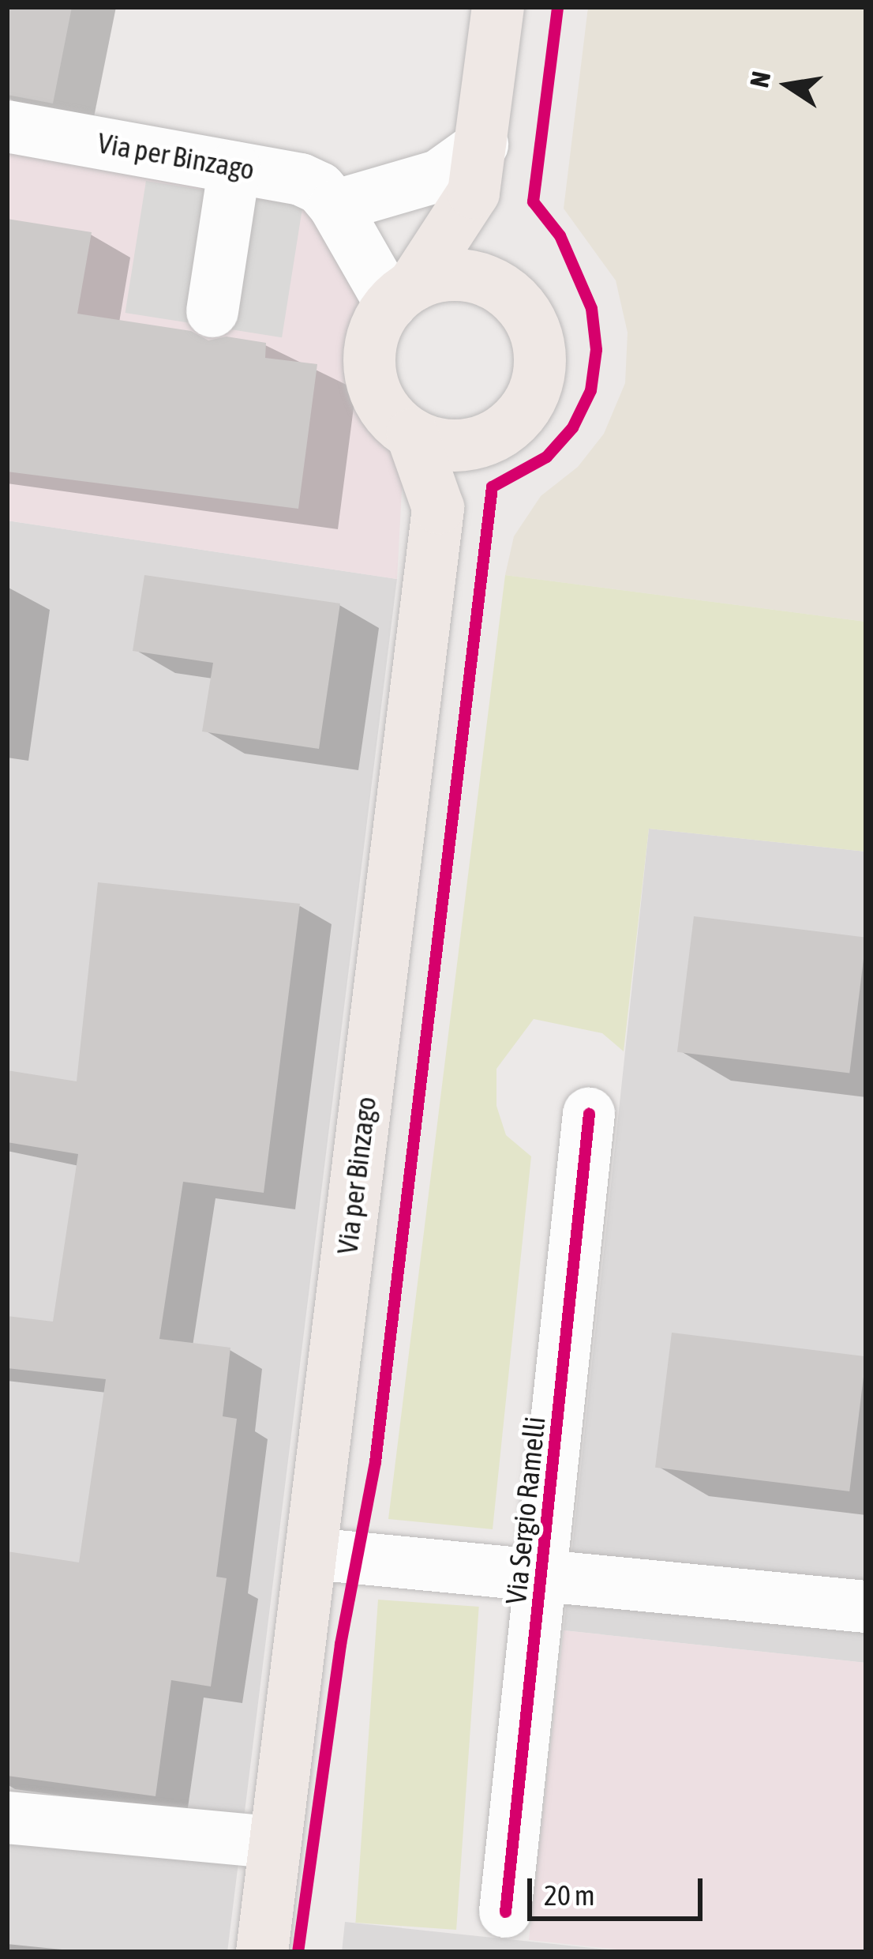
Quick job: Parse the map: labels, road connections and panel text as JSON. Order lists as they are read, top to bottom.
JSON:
{
  "streets": {
    "main road": ["Via per Binzago"],
    "street": ["Via Sergio Ramelli"]
  },
  "crossings": [
    ["Via per Binzago", "Via Sergio Ramelli"]
  ],
  "scale_bar": "20 m",
  "north": "left"
}
